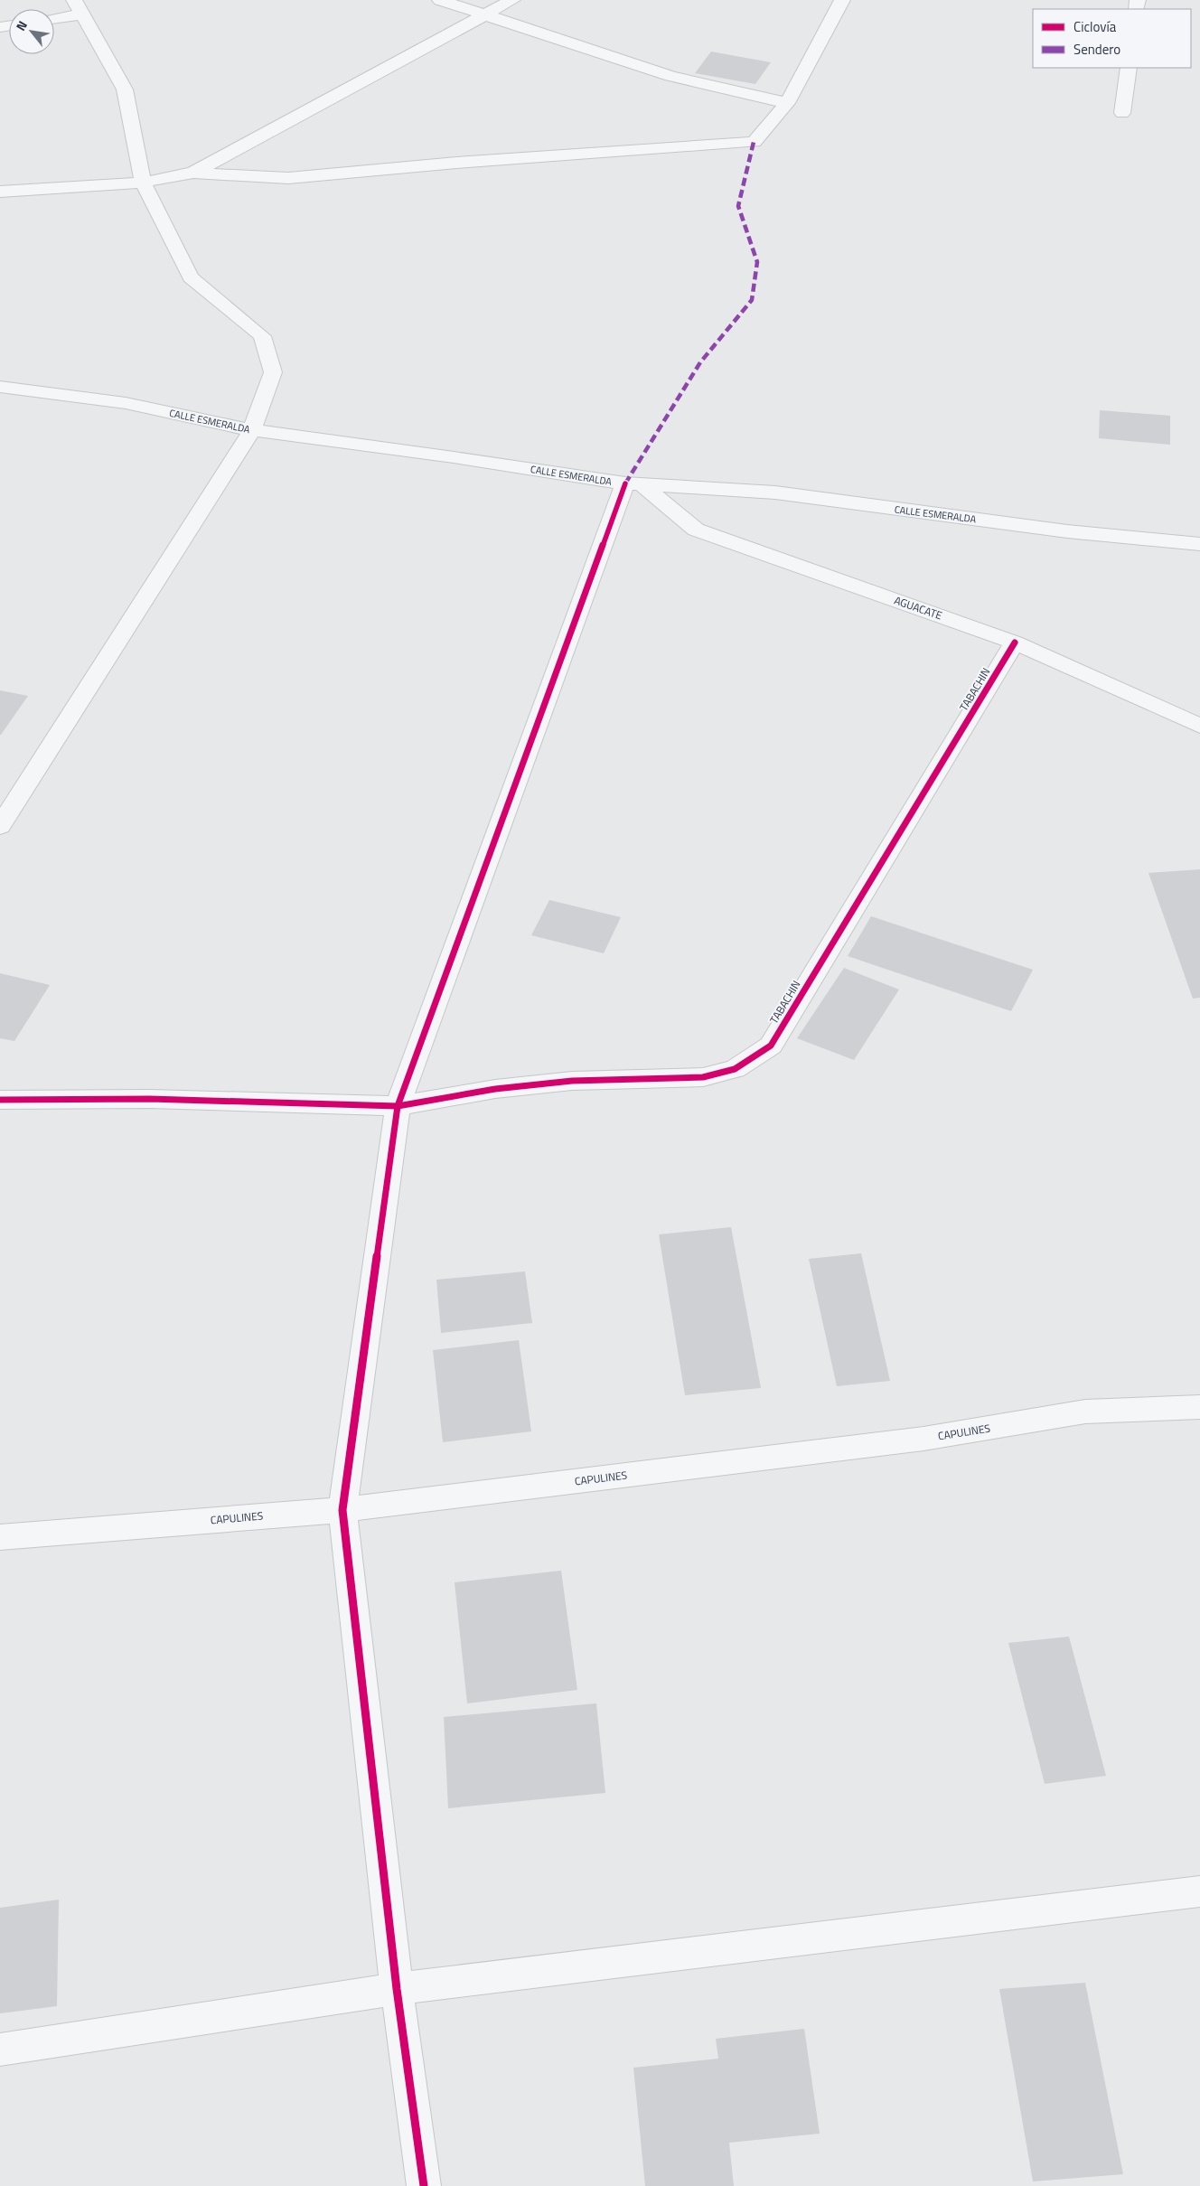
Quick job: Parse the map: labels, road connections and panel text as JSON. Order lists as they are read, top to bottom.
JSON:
{
  "streets": {
    "street": [
      "CALLE ESMERALDA",
      "AGUACATE",
      "TABACHIN",
      "CAPULINES"
    ]
  },
  "crossings": [
    ["CALLE ESMERALDA", "AGUACATE"],
    ["AGUACATE", "TABACHIN"]
  ],
  "legend": ["Ciclovía", "Sendero"],
  "north": "top left"
}
